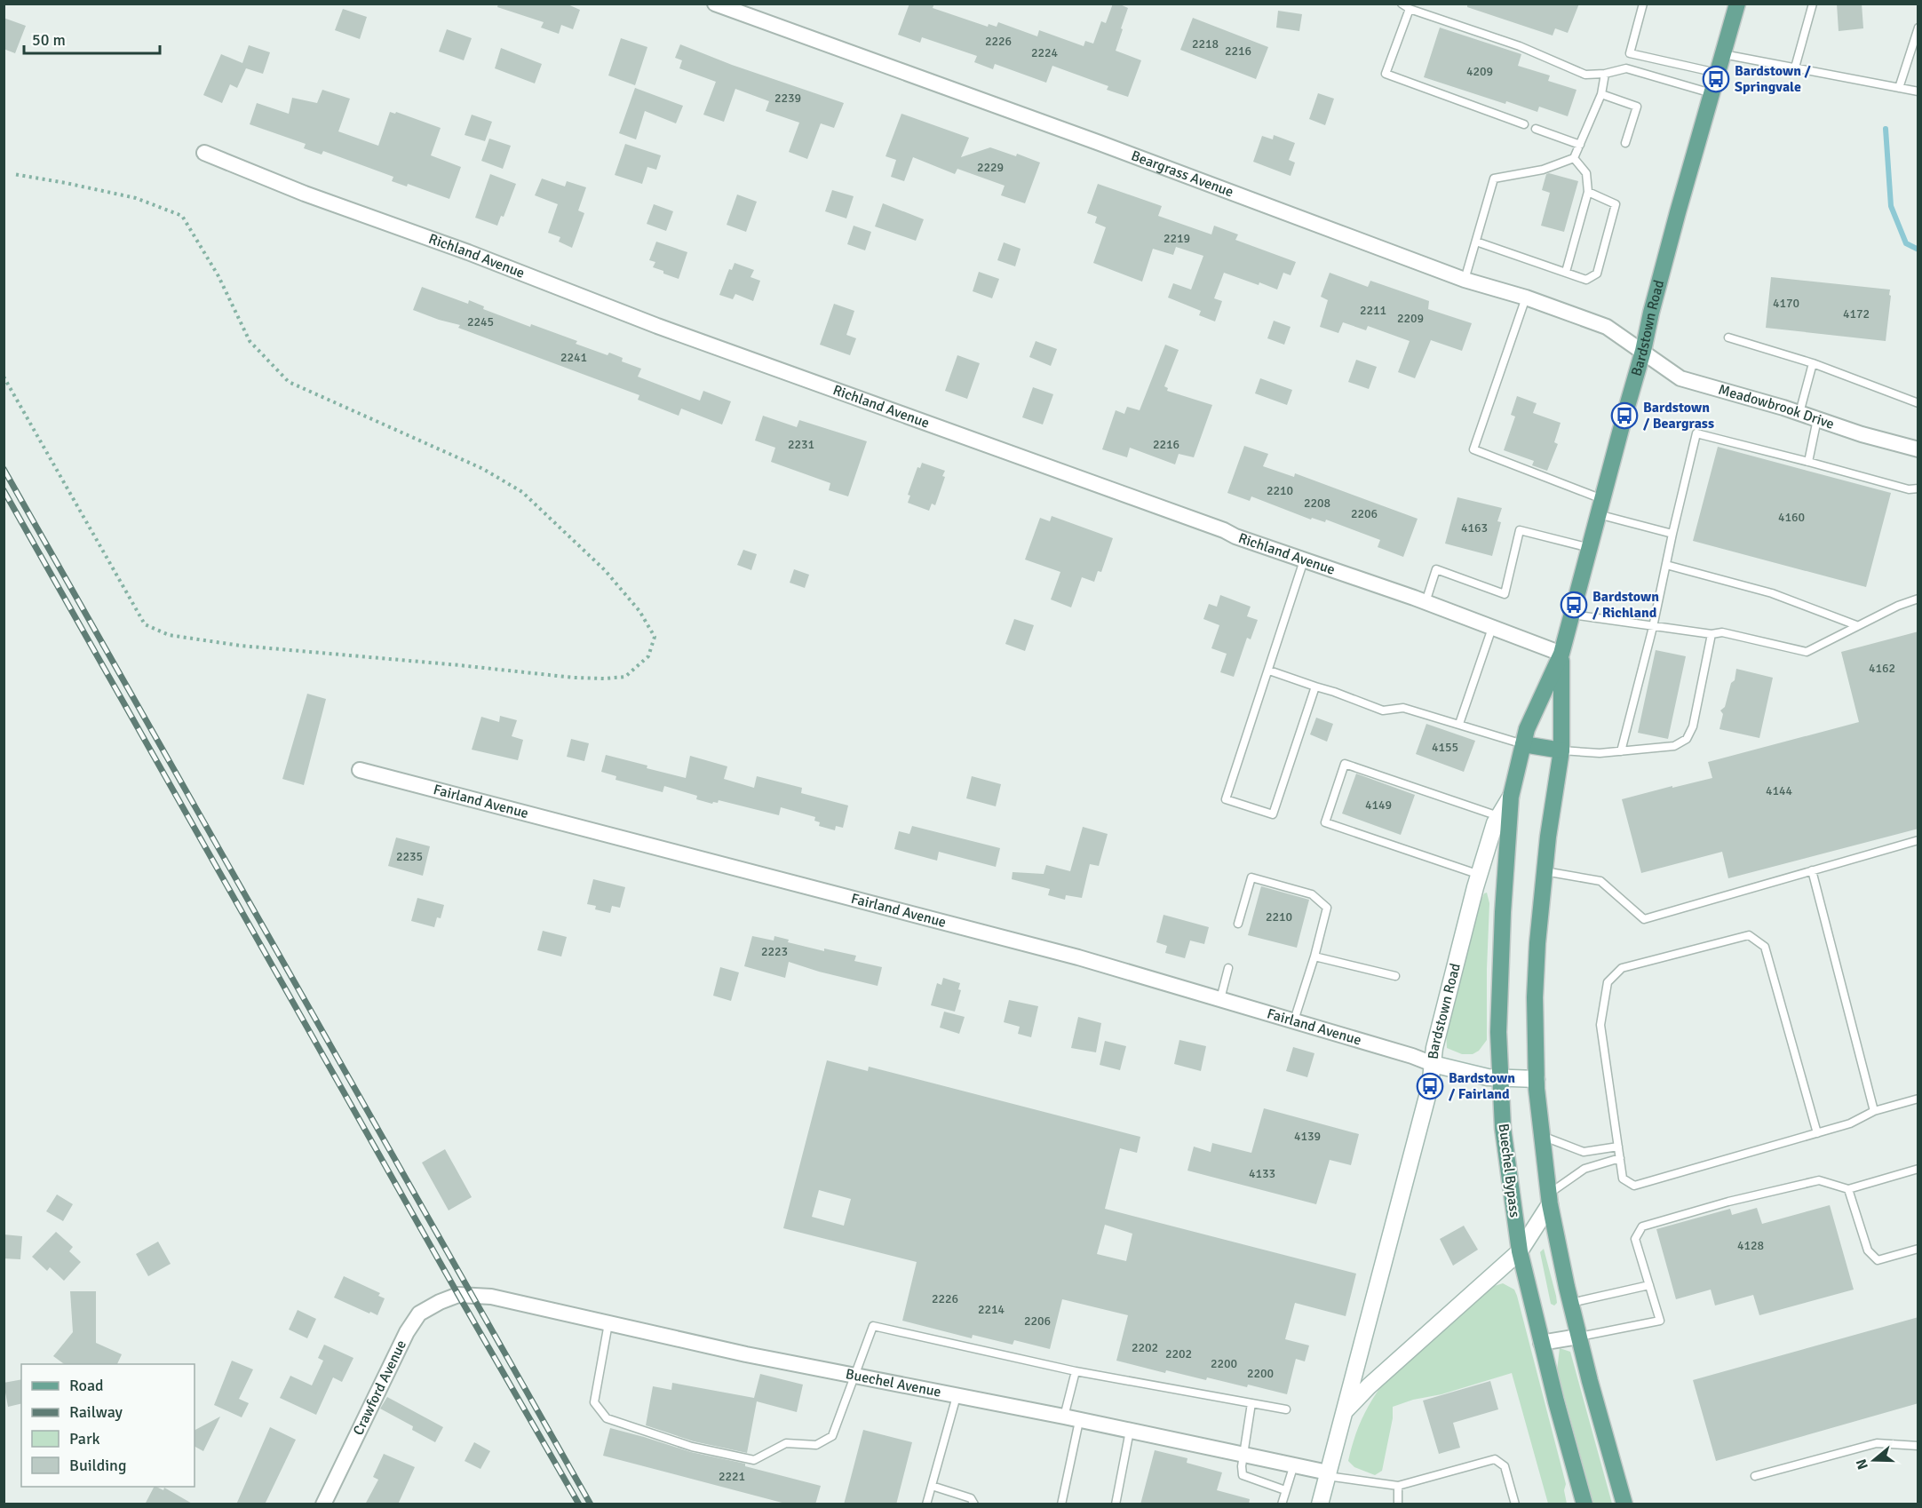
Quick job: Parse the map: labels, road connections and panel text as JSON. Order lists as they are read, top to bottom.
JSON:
{
  "streets": {
    "main road": ["Bardstown Road", "Buechel Bypass"],
    "street": [
      "Beargrass Avenue",
      "Richland Avenue",
      "Meadowbrook Drive",
      "Fairland Avenue",
      "Buechel Avenue",
      "Crawford Avenue"
    ]
  },
  "crossings": [
    ["Beargrass Avenue", "Bardstown Road"],
    ["Beargrass Avenue", "Meadowbrook Drive"],
    ["Richland Avenue", "Bardstown Road"],
    ["Bardstown Road", "Meadowbrook Drive"],
    ["Bardstown Road", "Fairland Avenue"],
    ["Bardstown Road", "Buechel Bypass"],
    ["Bardstown Road", "Buechel Avenue"],
    ["Buechel Avenue", "Crawford Avenue"]
  ],
  "places": {
    "bus stop": [
      "Bardstown / Springvale",
      "Bardstown / Beargrass",
      "Bardstown / Richland",
      "Bardstown / Fairland"
    ]
  },
  "house_numbers": [
    "2226",
    "2218",
    "2216",
    "2224",
    "4209",
    "2239",
    "2229",
    "2219",
    "4170",
    "2211",
    "4172",
    "2209",
    "2245",
    "2241",
    "2231",
    "2216",
    "2210",
    "2208",
    "2206",
    "4160",
    "4163",
    "4162",
    "4155",
    "4144",
    "4149",
    "2235",
    "2210",
    "2223",
    "4139",
    "4133",
    "4128",
    "2226",
    "2214",
    "2206",
    "2202",
    "2202",
    "2200",
    "2200",
    "2221"
  ],
  "legend": [
    "Road",
    "Railway",
    "Park",
    "Building"
  ],
  "scale_bar": "50 m",
  "north": "left"
}
